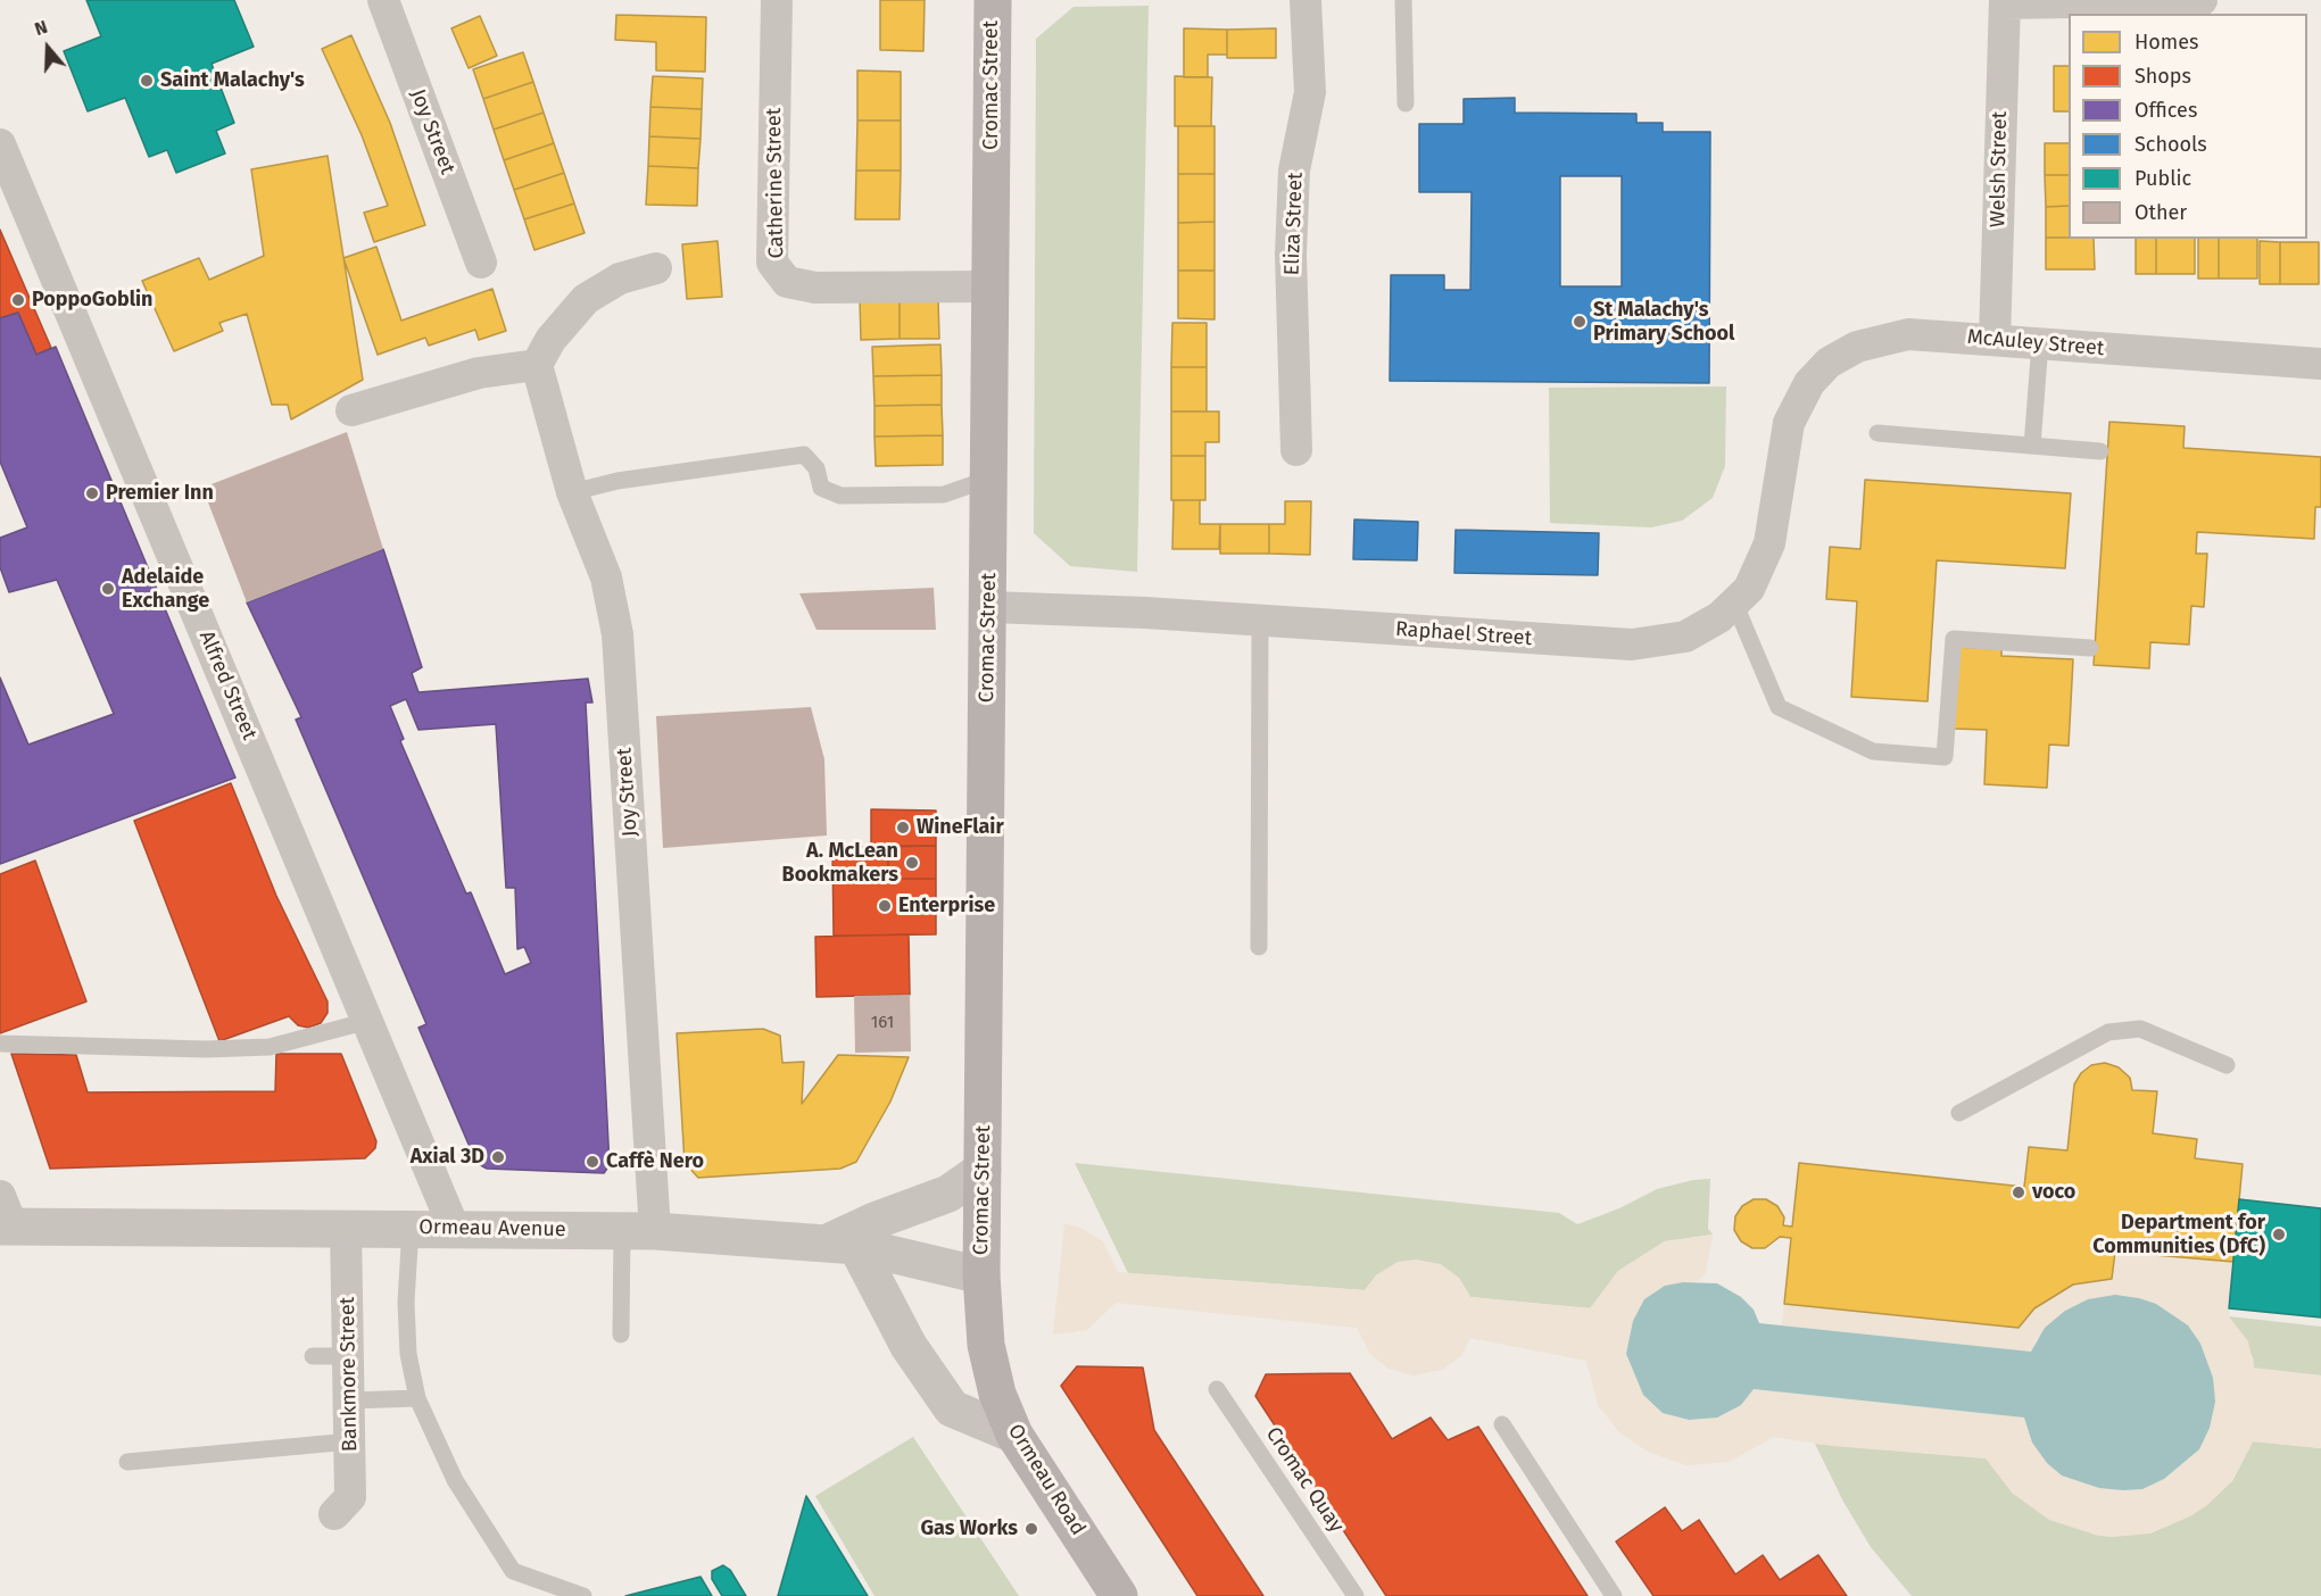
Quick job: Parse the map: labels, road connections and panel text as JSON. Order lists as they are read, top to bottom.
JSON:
{
  "streets": {
    "main road": ["Cromac Street", "Ormeau Road"],
    "street": [
      "Joy Street",
      "Welsh Street",
      "Catherine Street",
      "Eliza Street",
      "McAuley Street",
      "Raphael Street",
      "Alfred Street",
      "Ormeau Avenue",
      "Bankmore Street"
    ],
    "lane": ["Cromac Quay"]
  },
  "crossings": [
    ["Cromac Street", "Catherine Street"],
    ["Cromac Street", "Raphael Street"],
    ["Cromac Street", "Ormeau Avenue"],
    ["Cromac Street", "Ormeau Road"],
    ["Joy Street", "Ormeau Avenue"],
    ["Welsh Street", "McAuley Street"],
    ["McAuley Street", "Raphael Street"],
    ["Alfred Street", "Ormeau Avenue"],
    ["Ormeau Avenue", "Bankmore Street"],
    ["Ormeau Avenue", "Ormeau Road"]
  ],
  "places": [
    "Saint Malachy's",
    "PoppoGoblin",
    "St Malachy's Primary School",
    "Premier Inn",
    "Adelaide Exchange",
    "WineFlair",
    "A. McLean Bookmakers",
    "Enterprise",
    "Axial 3D",
    "Caffè Nero",
    "voco",
    "Department for Communities (DfC)",
    "Gas Works"
  ],
  "house_numbers": ["161"],
  "legend": [
    "Homes",
    "Shops",
    "Offices",
    "Schools",
    "Public",
    "Other"
  ],
  "north": "top"
}
